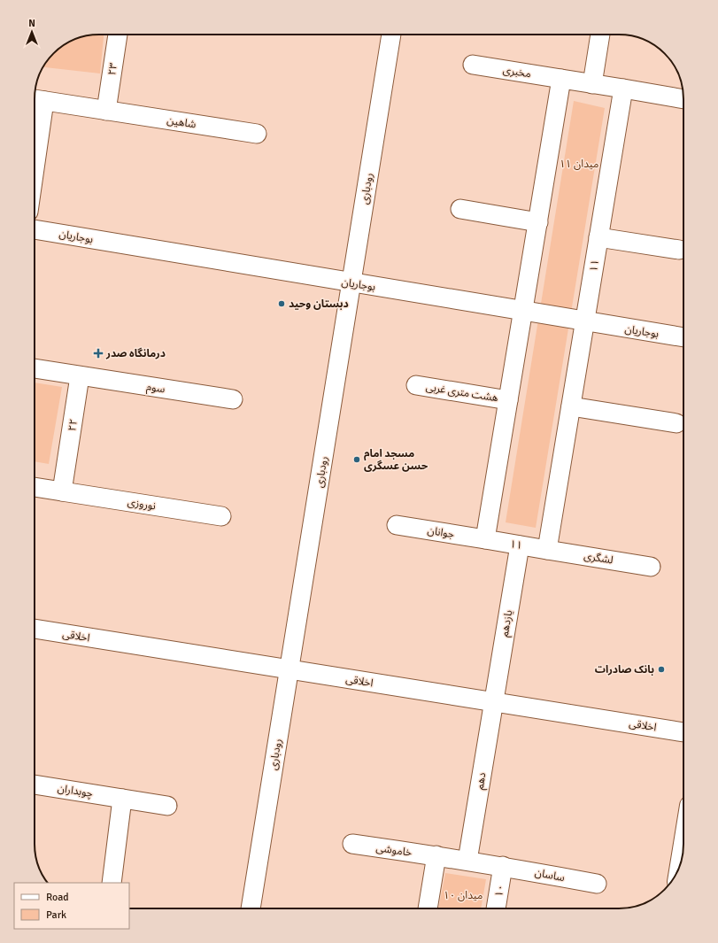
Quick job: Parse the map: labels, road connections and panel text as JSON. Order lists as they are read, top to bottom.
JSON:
{
  "streets": {
    "street": [
      "۲۳",
      "مخبری",
      "شاهین",
      "رودباری",
      "بوجاریان",
      "۱۱",
      "سوم",
      "هشت متری غربی",
      "۲۲",
      "نوروزی",
      "جوانان",
      "لشگری",
      "یازدهم",
      "اخلاقی",
      "دهم",
      "چوبداران",
      "خاموشی",
      "ساسان",
      "۱۰"
    ]
  },
  "crossings": [
    ["۲۳", "شاهین"],
    ["رودباری", "بوجاریان"],
    ["رودباری", "اخلاقی"],
    ["بوجاریان", "۱۱"],
    ["۱۱", "جوانان"],
    ["۱۱", "لشگری"],
    ["۱۱", "یازدهم"],
    ["سوم", "۲۲"],
    ["۲۲", "نوروزی"],
    ["یازدهم", "اخلاقی"],
    ["یازدهم", "دهم"],
    ["اخلاقی", "دهم"],
    ["دهم", "خاموشی"],
    ["دهم", "ساسان"],
    ["خاموشی", "ساسان"],
    ["ساسان", "۱۰"]
  ],
  "parks": ["میدان ۱۱", "میدان ۱۰"],
  "places": {
    "other": ["دبستان وحید", "مسجد امام حسن عسگری", "بانک صادرات"],
    "health": ["درمانگاه صدر"]
  },
  "legend": ["Road", "Park"],
  "north": "top"
}
